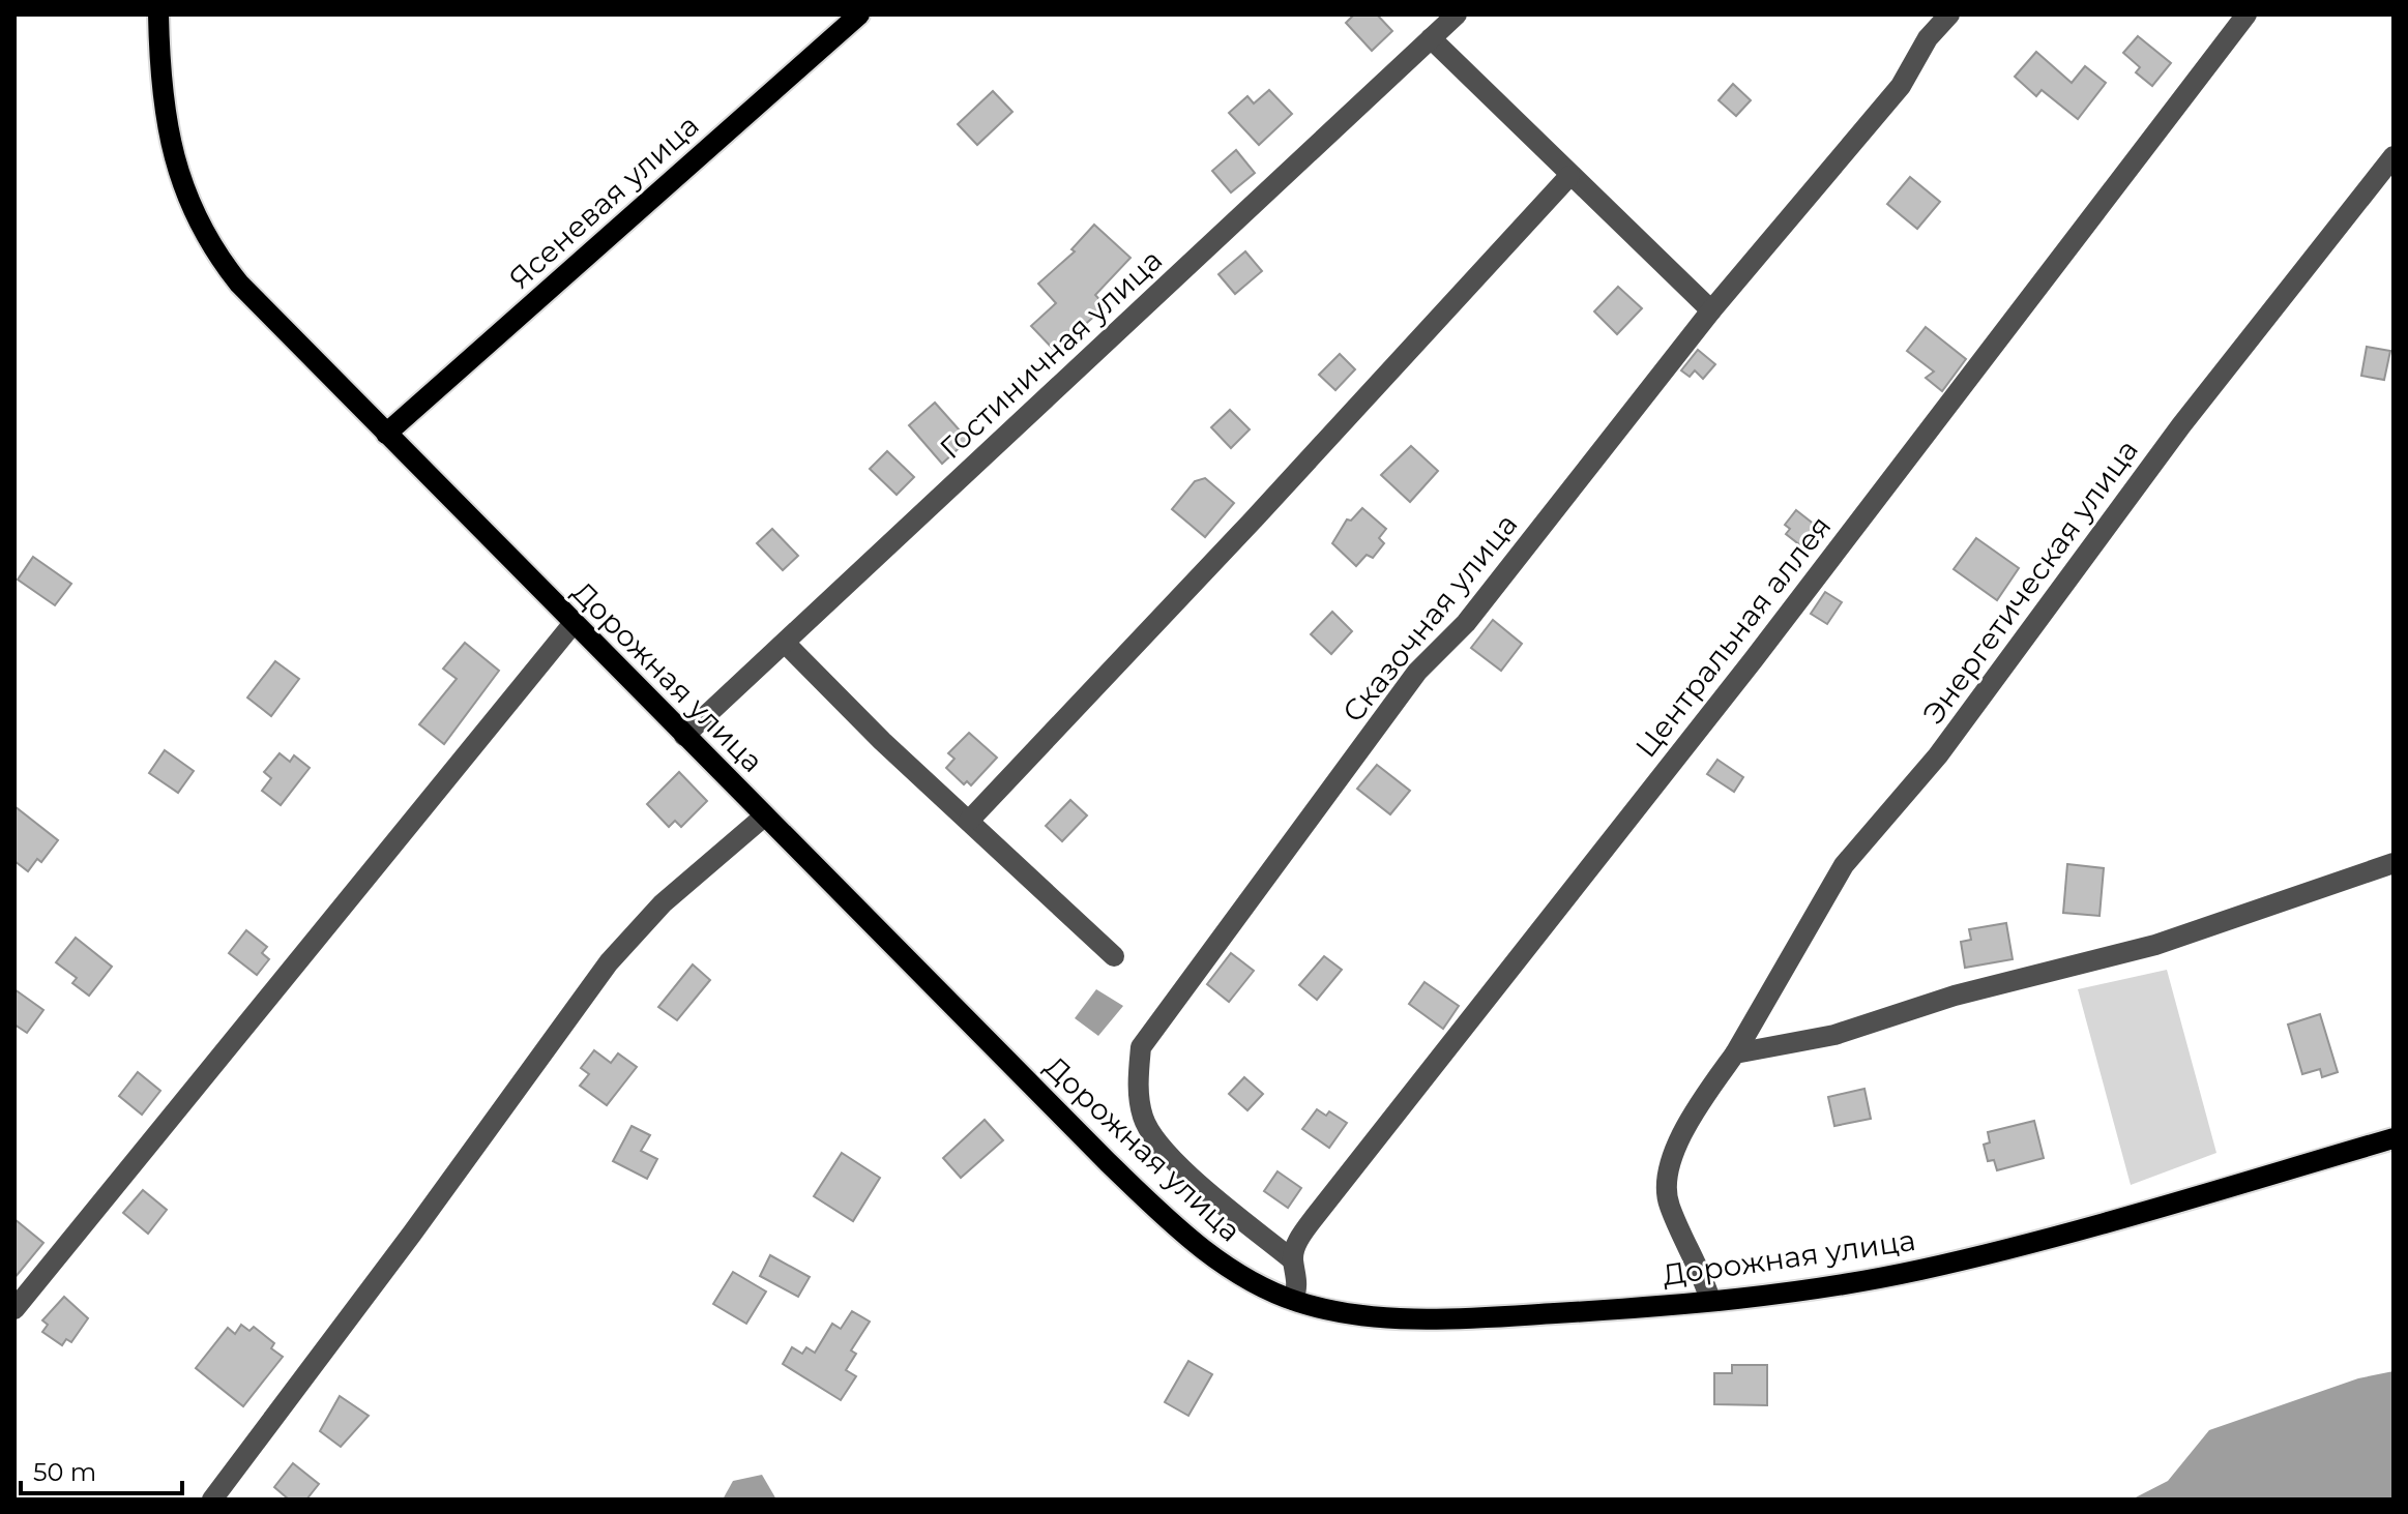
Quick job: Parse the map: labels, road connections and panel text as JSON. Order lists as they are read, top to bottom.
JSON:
{
  "streets": {
    "main road": ["Ясеневая улица", "Дорожная улица"],
    "street": [
      "Гостиничная улица",
      "Энергетическая улица",
      "Сказочная улица",
      "Центральная аллея"
    ]
  },
  "crossings": [
    ["Ясеневая улица", "Дорожная улица"],
    ["Гостиничная улица", "Дорожная улица"],
    ["Энергетическая улица", "Дорожная улица"],
    ["Сказочная улица", "Центральная аллея"],
    ["Центральная аллея", "Дорожная улица"]
  ],
  "scale_bar": "50 m"
}
